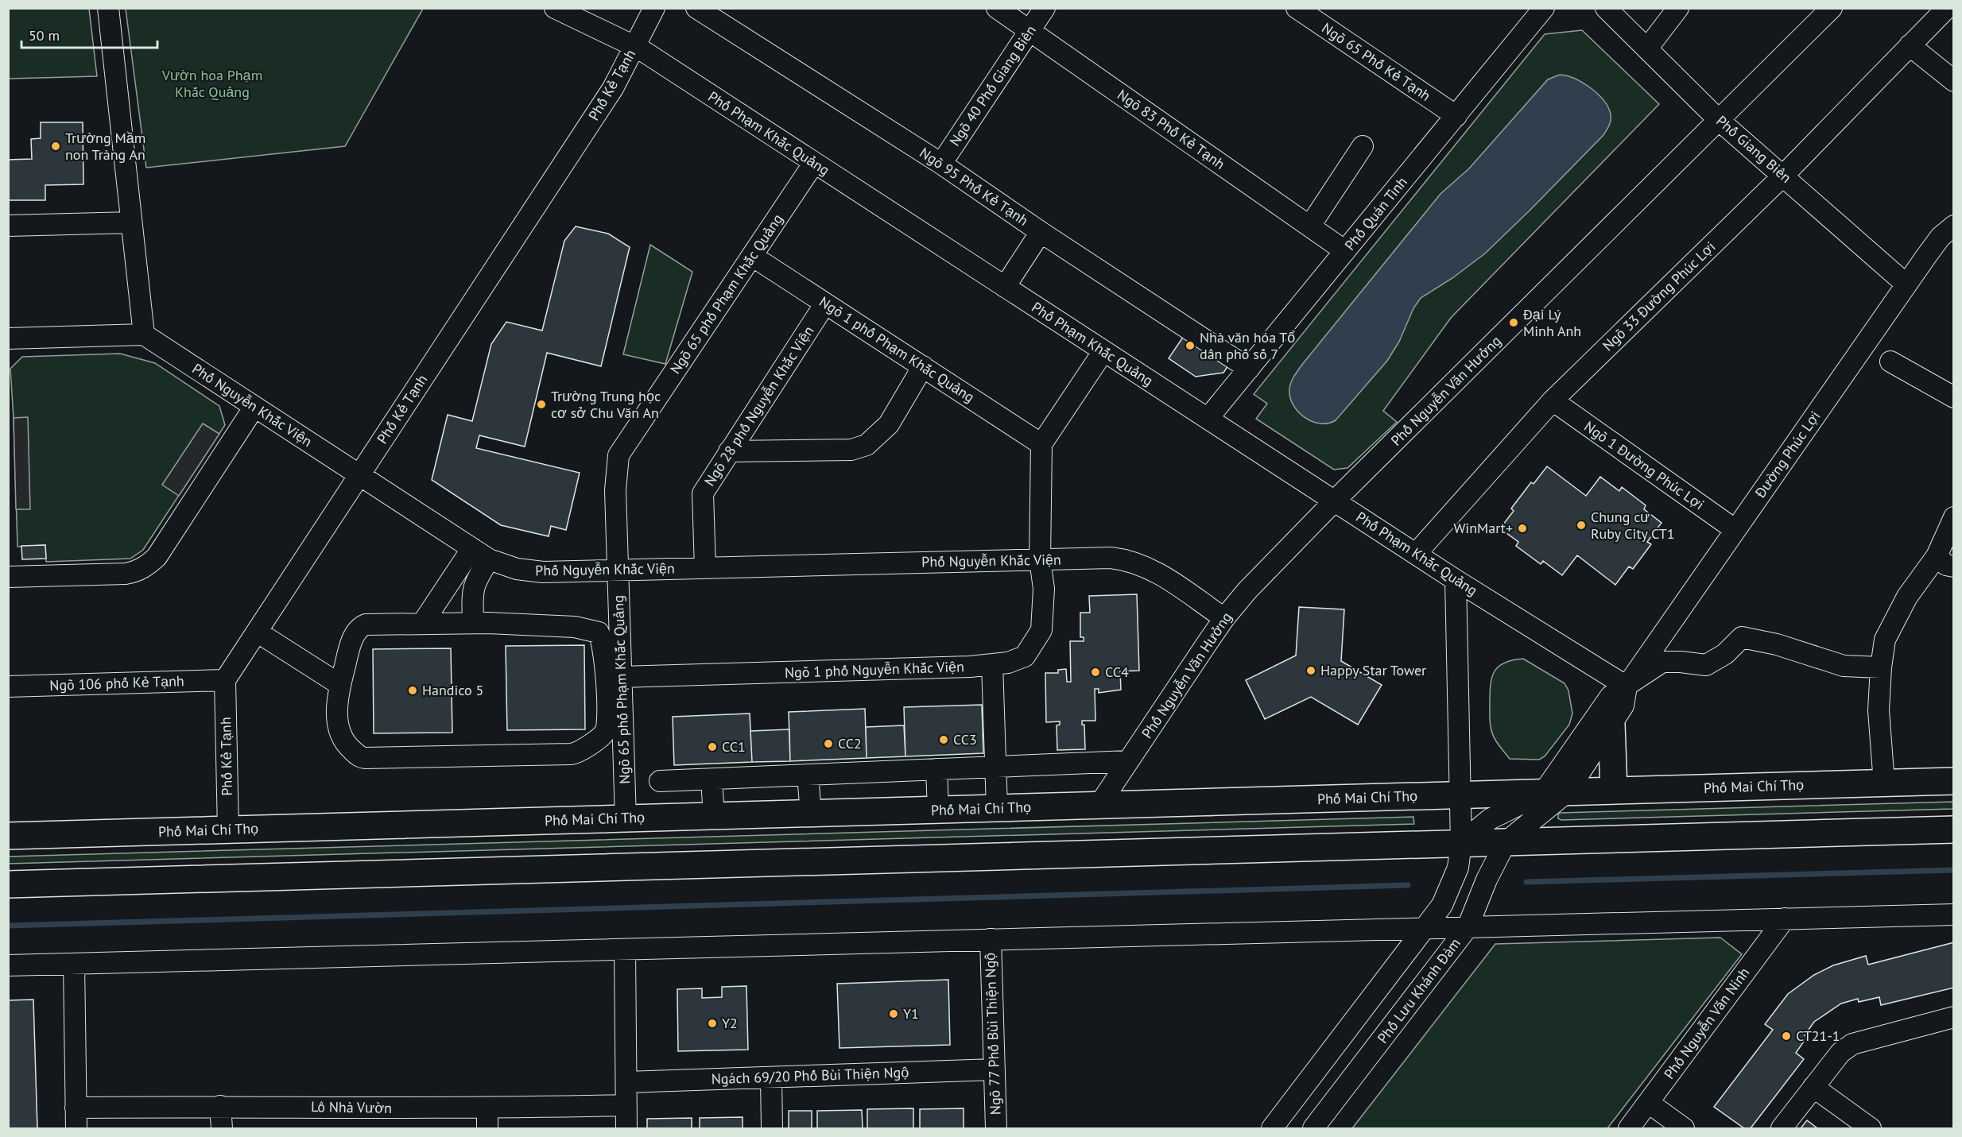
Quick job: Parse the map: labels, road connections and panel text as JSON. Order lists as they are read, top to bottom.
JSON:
{
  "streets": {
    "main road": ["Phố Mai Chí Thọ"],
    "street": [
      "Ngõ 65 Phố Kẻ Tạnh",
      "Phố Kẻ Tạnh",
      "Ngõ 40 Phố Giang Biên",
      "Ngõ 83 Phố Kẻ Tạnh",
      "Phố Phạm Khắc Quảng",
      "Phố Giang Biên",
      "Ngõ 95 Phố Kẻ Tạnh",
      "Phố Quán Tình",
      "Ngõ 65 phố Phạm Khắc Quảng",
      "Ngõ 33 Đường Phúc Lợi",
      "Ngõ 1 phố Phạm Khắc Quảng",
      "Phố Nguyễn Văn Hưởng",
      "Phố Nguyễn Khắc Viện",
      "Ngõ 28 phố Nguyễn Khắc Viện",
      "Đường Phúc Lợi",
      "Ngõ 1 Đường Phúc Lợi",
      "Ngõ 1 phố Nguyễn Khắc Viện",
      "Ngõ 106 phố Kẻ Tạnh",
      "Phố Lưu Khánh Đàm",
      "Phố Nguyễn Văn Ninh",
      "Ngõ 77 Phố Bùi Thiện Ngộ",
      "Ngách 69/20 Phố Bùi Thiện Ngộ",
      "Lô Nhà Vườn"
    ]
  },
  "crossings": [
    ["Ngõ 65 Phố Kẻ Tạnh", "Phố Quán Tình"],
    ["Phố Kẻ Tạnh", "Phố Phạm Khắc Quảng"],
    ["Phố Kẻ Tạnh", "Phố Nguyễn Khắc Viện"],
    ["Phố Kẻ Tạnh", "Ngõ 106 phố Kẻ Tạnh"],
    ["Phố Kẻ Tạnh", "Phố Mai Chí Thọ"],
    ["Ngõ 40 Phố Giang Biên", "Ngõ 83 Phố Kẻ Tạnh"],
    ["Ngõ 40 Phố Giang Biên", "Ngõ 95 Phố Kẻ Tạnh"],
    ["Ngõ 83 Phố Kẻ Tạnh", "Phố Quán Tình"],
    ["Phố Phạm Khắc Quảng", "Phố Quán Tình"],
    ["Phố Phạm Khắc Quảng", "Ngõ 65 phố Phạm Khắc Quảng"],
    ["Phố Phạm Khắc Quảng", "Ngõ 33 Đường Phúc Lợi"],
    ["Phố Phạm Khắc Quảng", "Phố Nguyễn Văn Hưởng"],
    ["Phố Phạm Khắc Quảng", "Đường Phúc Lợi"],
    ["Phố Giang Biên", "Ngõ 33 Đường Phúc Lợi"],
    ["Phố Giang Biên", "Phố Nguyễn Văn Hưởng"],
    ["Phố Giang Biên", "Đường Phúc Lợi"],
    ["Ngõ 95 Phố Kẻ Tạnh", "Phố Quán Tình"],
    ["Ngõ 65 phố Phạm Khắc Quảng", "Ngõ 1 phố Phạm Khắc Quảng"],
    ["Ngõ 65 phố Phạm Khắc Quảng", "Phố Nguyễn Khắc Viện"],
    ["Ngõ 65 phố Phạm Khắc Quảng", "Ngõ 1 phố Nguyễn Khắc Viện"],
    ["Ngõ 65 phố Phạm Khắc Quảng", "Phố Mai Chí Thọ"],
    ["Ngõ 33 Đường Phúc Lợi", "Ngõ 1 Đường Phúc Lợi"],
    ["Ngõ 1 phố Phạm Khắc Quảng", "Ngõ 28 phố Nguyễn Khắc Viện"],
    ["Phố Nguyễn Văn Hưởng", "Phố Nguyễn Khắc Viện"],
    ["Phố Nguyễn Văn Hưởng", "Phố Mai Chí Thọ"],
    ["Phố Nguyễn Khắc Viện", "Ngõ 28 phố Nguyễn Khắc Viện"],
    ["Phố Nguyễn Khắc Viện", "Ngõ 1 phố Nguyễn Khắc Viện"],
    ["Đường Phúc Lợi", "Ngõ 1 Đường Phúc Lợi"],
    ["Đường Phúc Lợi", "Phố Mai Chí Thọ"],
    ["Ngõ 77 Phố Bùi Thiện Ngộ", "Ngách 69/20 Phố Bùi Thiện Ngộ"]
  ],
  "parks": ["Vườn hoa Phạm Khắc Quảng"],
  "places": [
    "Trường Mầm non Tràng An",
    "Đại Lý Minh Anh",
    "Nhà văn hóa Tổ dân phố số 7",
    "Trường Trung học cơ sở Chu Văn An",
    "Chung cư Ruby City CT1",
    "WinMart+",
    "Happy Star Tower",
    "CC4",
    "Handico 5",
    "CC3",
    "CC2",
    "CC1",
    "Y1",
    "Y2",
    "CT21-1"
  ],
  "scale_bar": "50 m"
}
